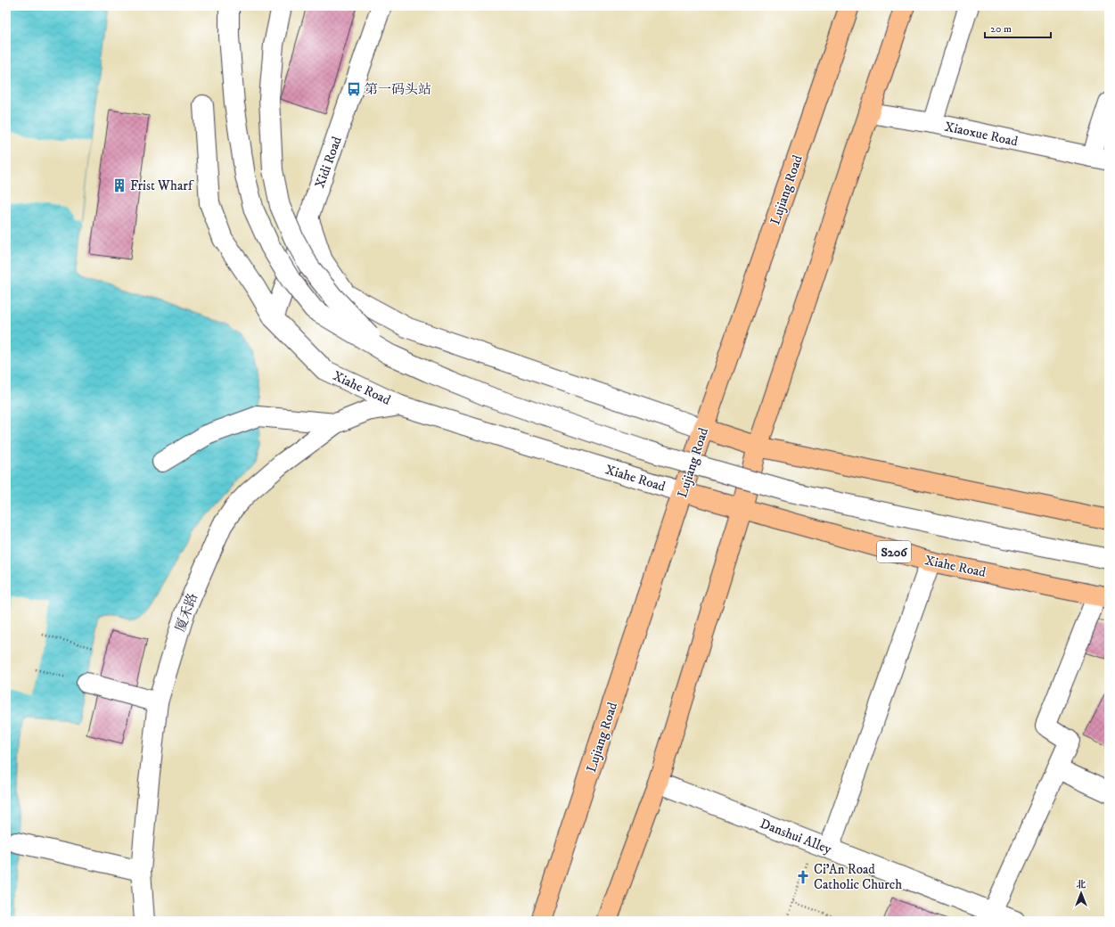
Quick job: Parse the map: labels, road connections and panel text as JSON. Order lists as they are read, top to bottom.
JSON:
{
  "streets": {
    "main road": ["Lujiang Road", "Xiahe Road", "S206"],
    "street": [
      "Xiaoxue Road",
      "Xidi Road",
      "厦禾路",
      "Danshui Alley"
    ]
  },
  "crossings": [
    ["Xidi Road", "Xiahe Road"],
    ["Lujiang Road", "Xiahe Road"],
    ["Xiahe Road", "厦禾路"]
  ],
  "places": {
    "bus stop": ["第一码头站"],
    "building": ["Frist Wharf"],
    "church": ["Ci'An Road Catholic Church"]
  },
  "scale_bar": "20 m",
  "north": "top"
}
